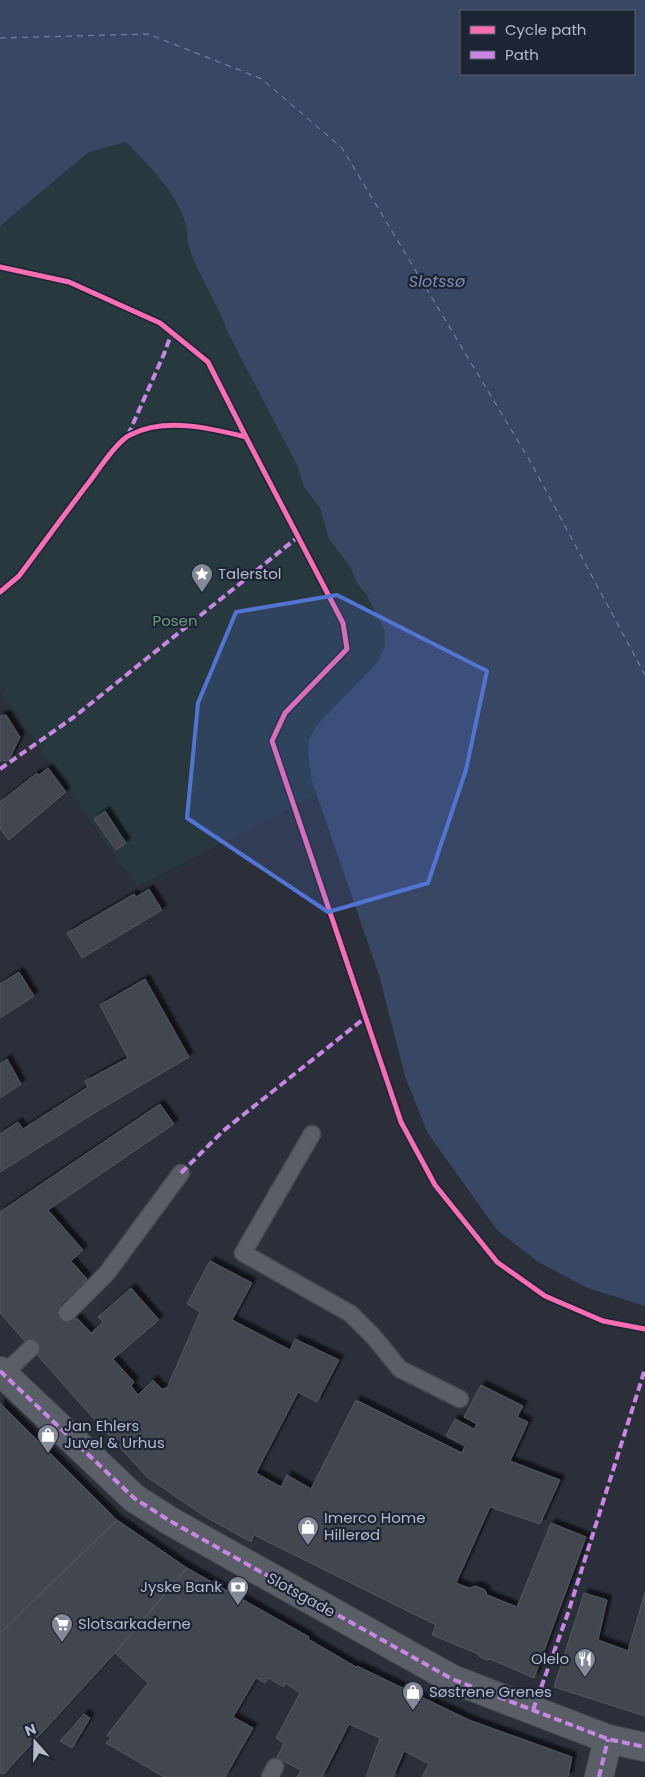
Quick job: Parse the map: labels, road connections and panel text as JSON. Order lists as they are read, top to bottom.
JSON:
{
  "streets": {
    "street": ["Slotsgade"]
  },
  "water": ["Slotssø"],
  "parks": ["Posen"],
  "places": {
    "place": ["Talerstol"],
    "shop": ["Jan Ehlers Juvel & Urhus", "Imerco Home Hillerød", "Søstrene Grenes"],
    "bank": ["Jyske Bank"],
    "supermarket": ["Slotsarkaderne"],
    "restaurant": ["Olelo"]
  },
  "legend": ["Cycle path", "Path"],
  "north": "top"
}
